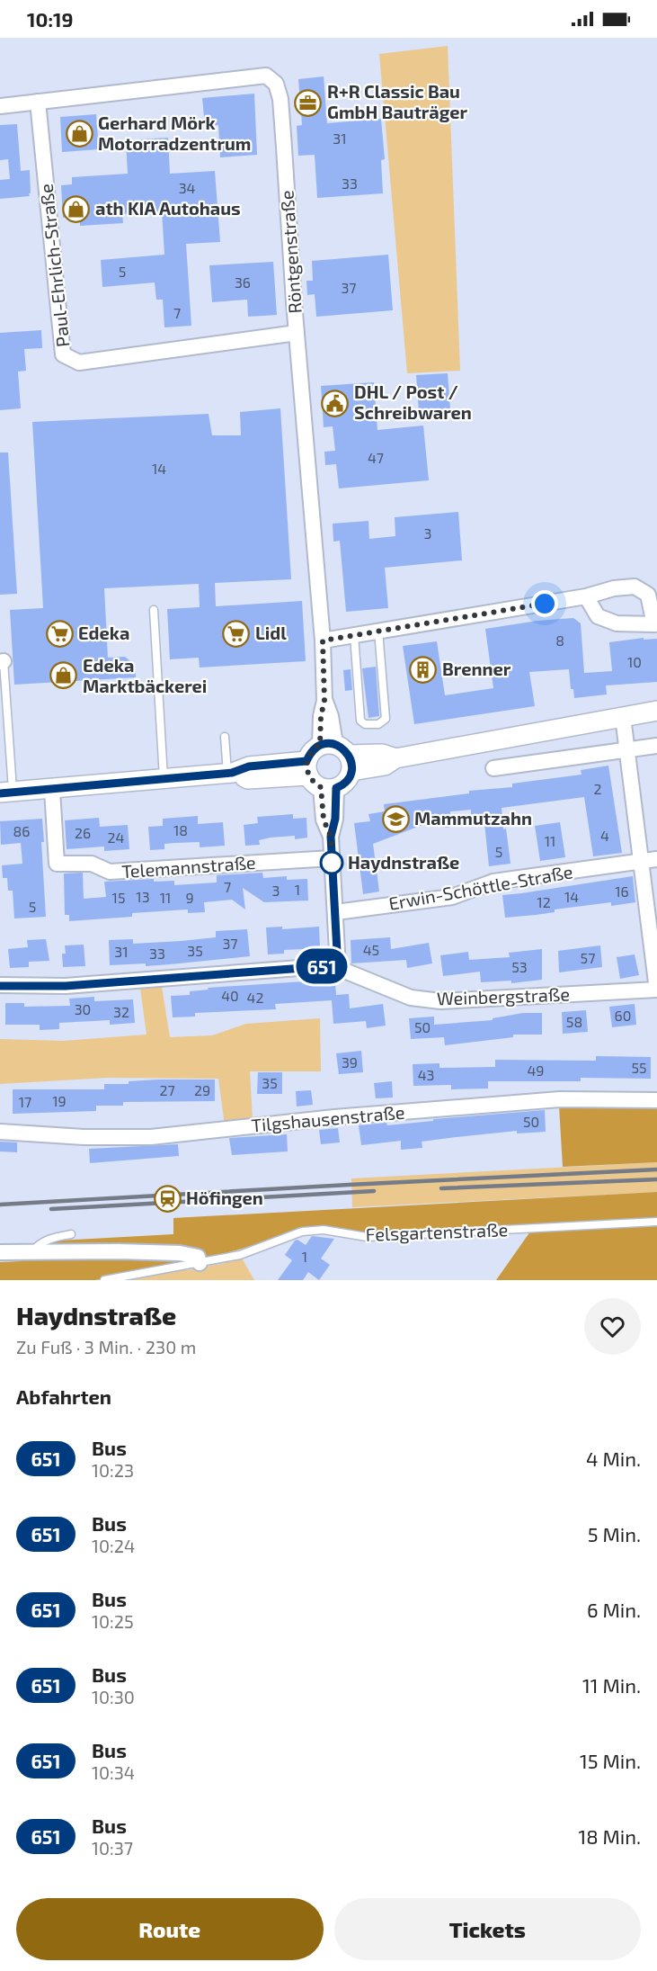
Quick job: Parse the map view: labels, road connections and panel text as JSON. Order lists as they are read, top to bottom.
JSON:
{
  "streets": {
    "street": [
      "Röntgenstraße",
      "Paul-Ehrlich-Straße",
      "Telemannstraße",
      "Erwin-Schöttle-Straße",
      "Weinbergstraße",
      "Tilgshausenstraße"
    ],
    "lane": ["Felsgartenstraße"]
  },
  "crossings": [
    ["Röntgenstraße", "Paul-Ehrlich-Straße"]
  ],
  "places": {
    "office": ["R+R Classic Bau GmbH Bauträger"],
    "shop": ["Gerhard Mörk Motorradzentrum", "ath KIA Autohaus", "Edeka Marktbäckerei"],
    "public building": ["DHL / Post / Schreibwaren"],
    "supermarket": ["Edeka", "Lidl"],
    "building": ["Brenner"],
    "school or university": ["Mammutzahn"],
    "other": ["Haydnstraße"],
    "station": ["Höfingen"]
  },
  "lines": ["bus line 651"],
  "house_numbers": [
    "31",
    "33",
    "34",
    "5",
    "36",
    "37",
    "7",
    "47",
    "14",
    "3",
    "8",
    "10",
    "2",
    "18",
    "86",
    "26",
    "4",
    "24",
    "11",
    "5",
    "7",
    "1",
    "3",
    "16",
    "13",
    "14",
    "15",
    "11",
    "9",
    "12",
    "5",
    "37",
    "45",
    "35",
    "31",
    "33",
    "57",
    "53",
    "40",
    "42",
    "30",
    "32",
    "60",
    "58",
    "50",
    "39",
    "55",
    "49",
    "43",
    "35",
    "27",
    "29",
    "19",
    "17",
    "50",
    "1"
  ],
  "page": {
    "status": "10:19",
    "on_map": "651",
    "heading": [
      ["Haydnstraße", "Zu Fuß · 3 Min. · 230 m"],
      "Abfahrten"
    ],
    "list": [
      {
        "mark": "651",
        "name": "Bus",
        "note": "10:23",
        "value": "4 Min."
      },
      {
        "mark": "651",
        "name": "Bus",
        "note": "10:24",
        "value": "5 Min."
      },
      {
        "mark": "651",
        "name": "Bus",
        "note": "10:25",
        "value": "6 Min."
      },
      {
        "mark": "651",
        "name": "Bus",
        "note": "10:30",
        "value": "11 Min."
      },
      {
        "mark": "651",
        "name": "Bus",
        "note": "10:34",
        "value": "15 Min."
      },
      {
        "mark": "651",
        "name": "Bus",
        "note": "10:37",
        "value": "18 Min."
      }
    ],
    "buttons": ["Route", "Tickets"]
  }
}
